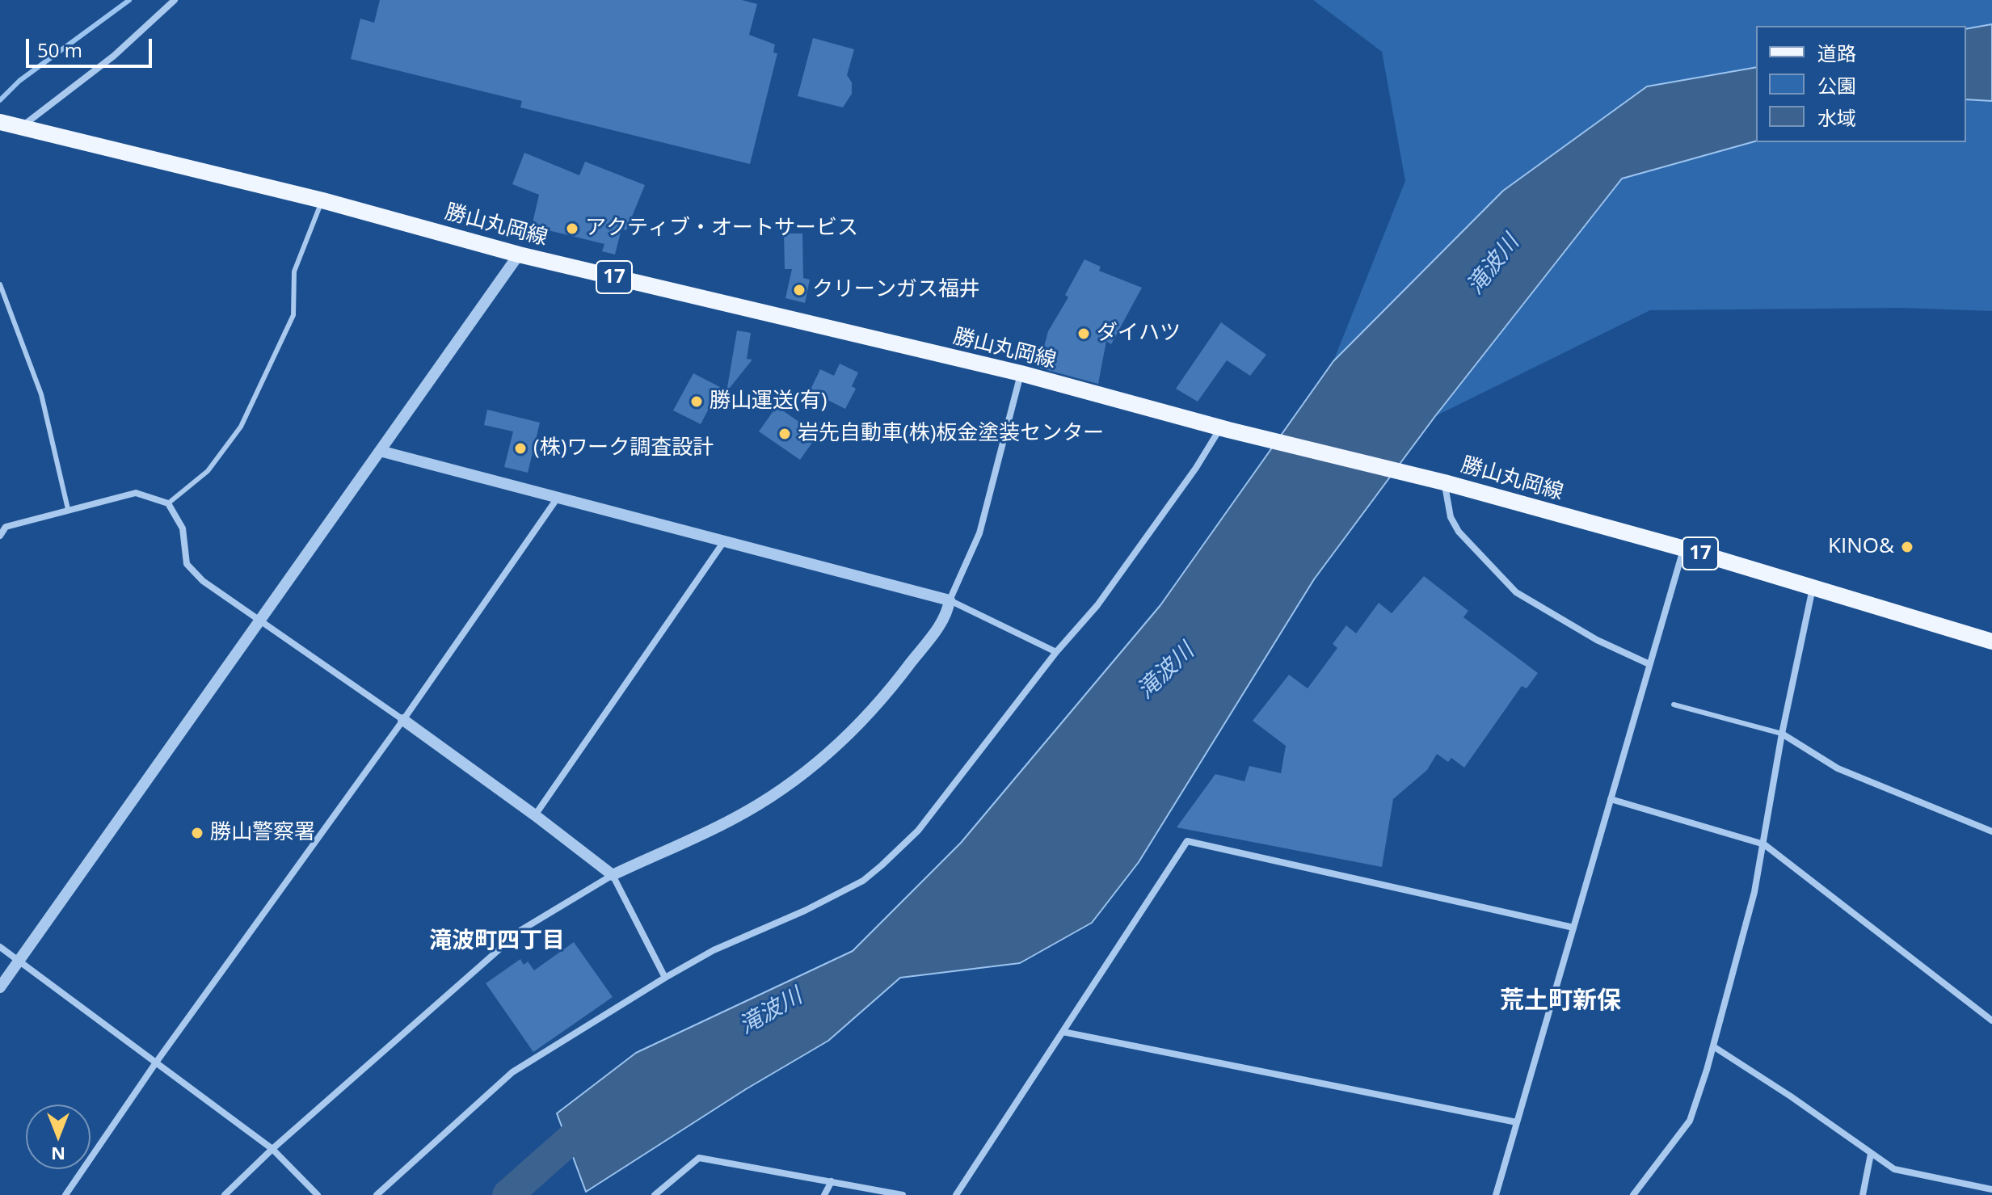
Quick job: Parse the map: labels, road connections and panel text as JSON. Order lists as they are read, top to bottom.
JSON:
{
  "streets": {
    "main road": ["勝山丸岡線", "17"]
  },
  "districts": ["滝波町四丁目", "荒土町新保"],
  "water": ["滝波川"],
  "places": [
    "アクティブ・オートサービス",
    "クリーンガス福井",
    "ダイハツ",
    "勝山運送(有)",
    "岩先自動車(株)板金塗装センター",
    "(株)ワーク調査設計",
    "KINO&",
    "勝山警察署"
  ],
  "legend": ["道路", "公園", "水域"],
  "scale_bar": "50 m",
  "north": "bottom"
}
